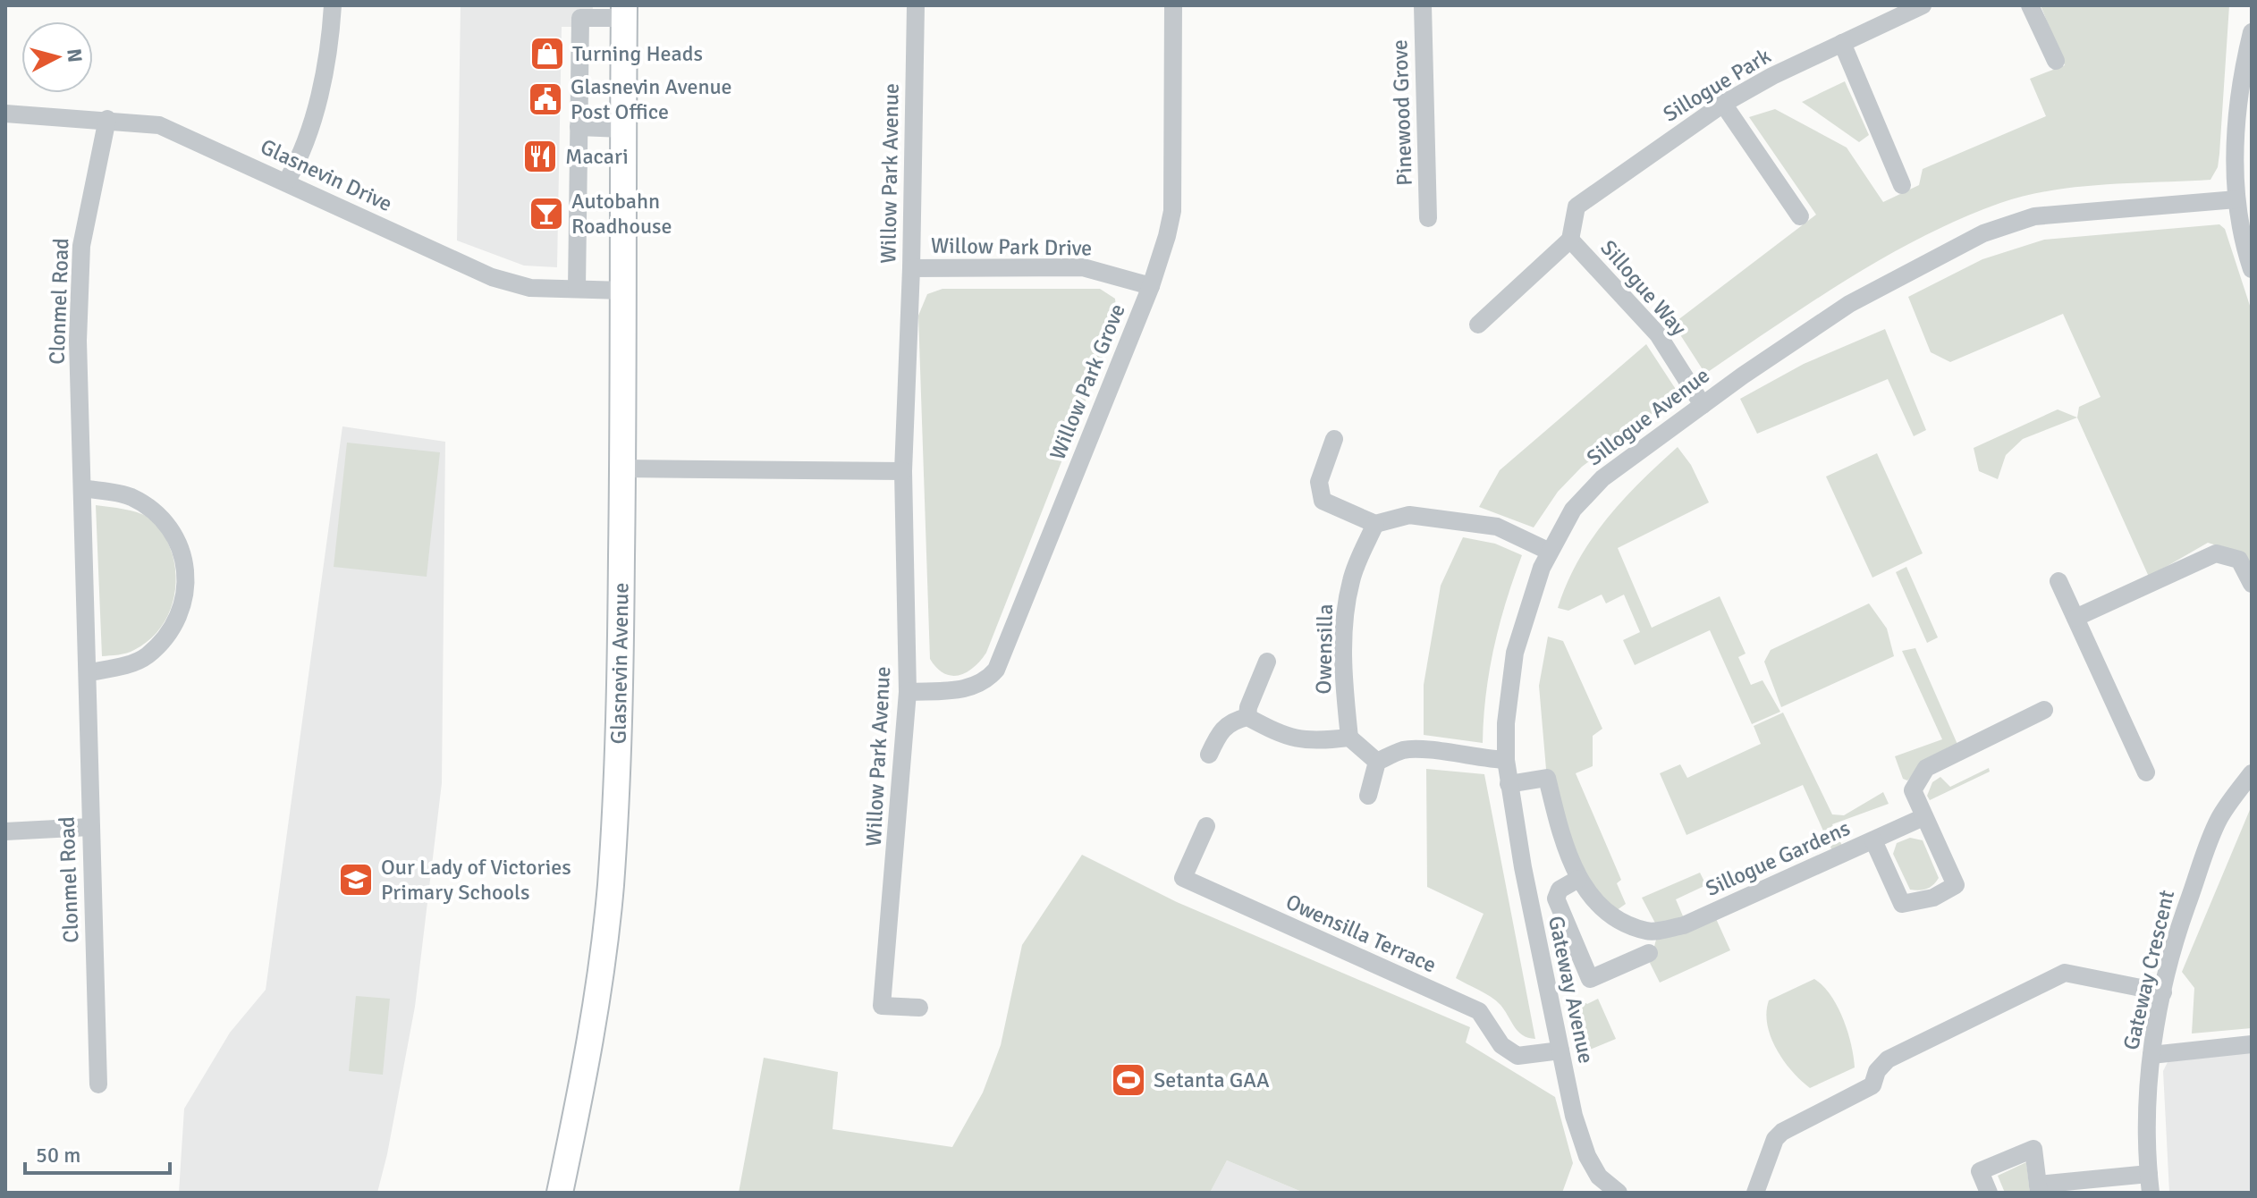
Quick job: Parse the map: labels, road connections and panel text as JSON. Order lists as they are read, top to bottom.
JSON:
{
  "streets": {
    "main road": ["Glasnevin Avenue"],
    "street": [
      "Sillogue Park",
      "Pinewood Grove",
      "Willow Park Avenue",
      "Glasnevin Drive",
      "Willow Park Drive",
      "Sillogue Way",
      "Clonmel Road",
      "Willow Park Grove",
      "Sillogue Avenue",
      "Owensilla",
      "Sillogue Gardens",
      "Owensilla Terrace",
      "Gateway Crescent",
      "Gateway Avenue"
    ]
  },
  "crossings": [
    ["Sillogue Park", "Sillogue Way"],
    ["Willow Park Avenue", "Willow Park Drive"],
    ["Willow Park Avenue", "Willow Park Grove"],
    ["Glasnevin Drive", "Clonmel Road"],
    ["Glasnevin Drive", "Glasnevin Avenue"],
    ["Willow Park Drive", "Willow Park Grove"],
    ["Sillogue Way", "Sillogue Avenue"],
    ["Sillogue Avenue", "Gateway Avenue"],
    ["Owensilla Terrace", "Gateway Avenue"]
  ],
  "places": {
    "shop": ["Turning Heads"],
    "public building": ["Glasnevin Avenue Post Office"],
    "restaurant": ["Macari"],
    "bar": ["Autobahn Roadhouse"],
    "school or university": ["Our Lady of Victories Primary Schools"],
    "sports": ["Setanta GAA"]
  },
  "scale_bar": "50 m",
  "north": "right"
}
